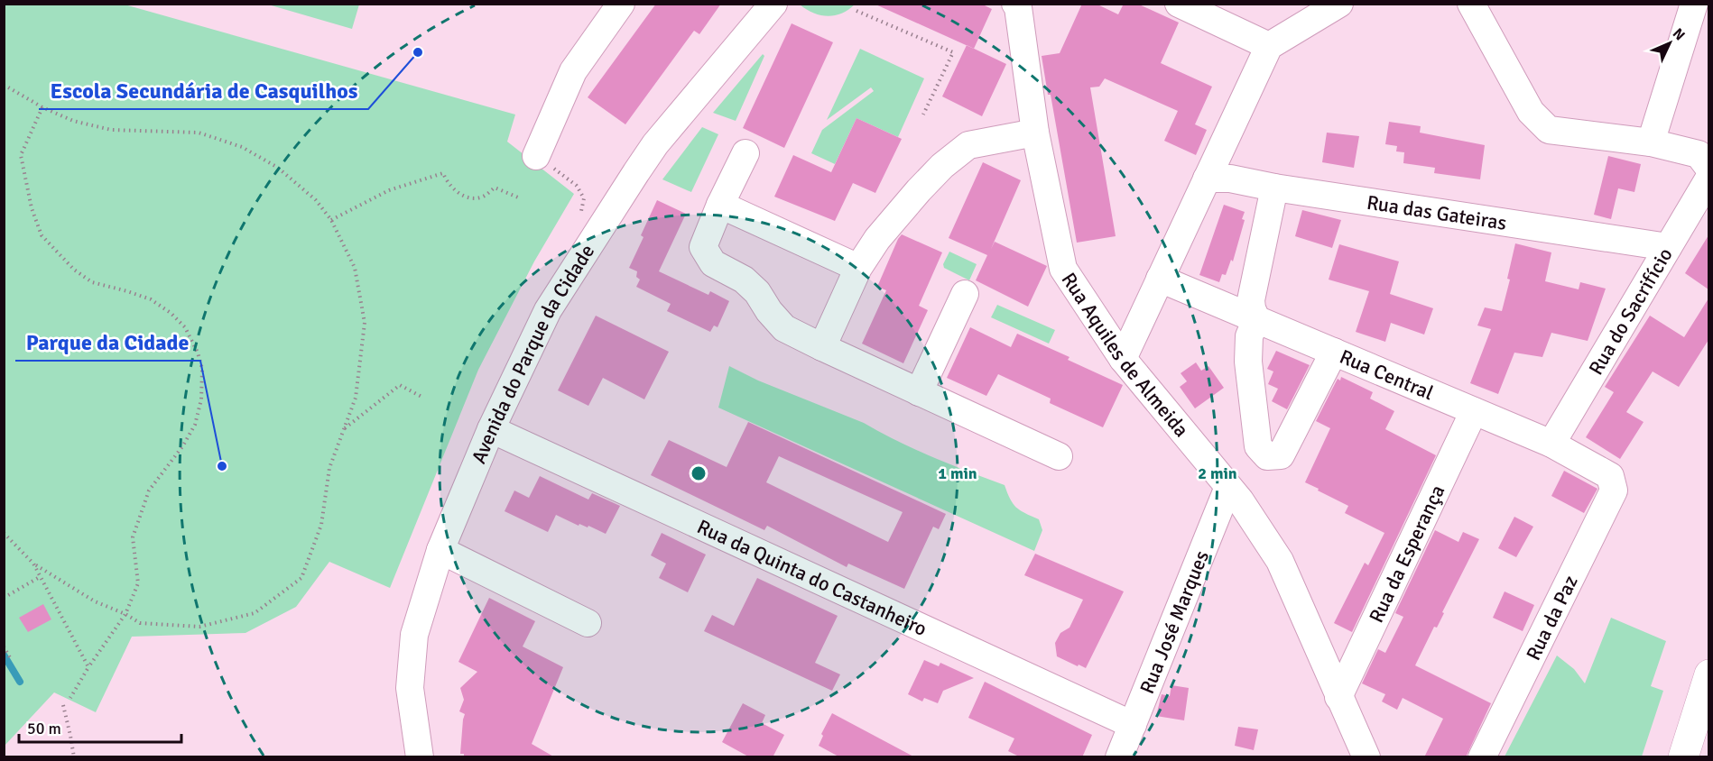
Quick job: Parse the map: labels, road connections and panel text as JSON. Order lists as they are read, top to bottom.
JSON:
{
  "streets": {
    "street": [
      "Rua das Gateiras",
      "Rua do Sacrifício",
      "Rua Aquiles de Almeida",
      "Avenida do Parque da Cidade",
      "Rua Central",
      "Rua da Esperança",
      "Rua da Quinta do Castanheiro",
      "Rua da Paz",
      "Rua José Marques"
    ]
  },
  "crossings": [
    ["Rua das Gateiras", "Rua do Sacrifício"],
    ["Rua do Sacrifício", "Rua Central"],
    ["Rua Aquiles de Almeida", "Rua da Esperança"],
    ["Rua Aquiles de Almeida", "Rua José Marques"],
    ["Avenida do Parque da Cidade", "Rua da Quinta do Castanheiro"],
    ["Rua Central", "Rua da Esperança"],
    ["Rua Central", "Rua da Paz"],
    ["Rua da Quinta do Castanheiro", "Rua José Marques"]
  ],
  "places": ["Escola Secundária de Casquilhos", "Parque da Cidade"],
  "scale_bar": "50 m",
  "north": "top right",
  "rings": ["1 min", "2 min"]
}
